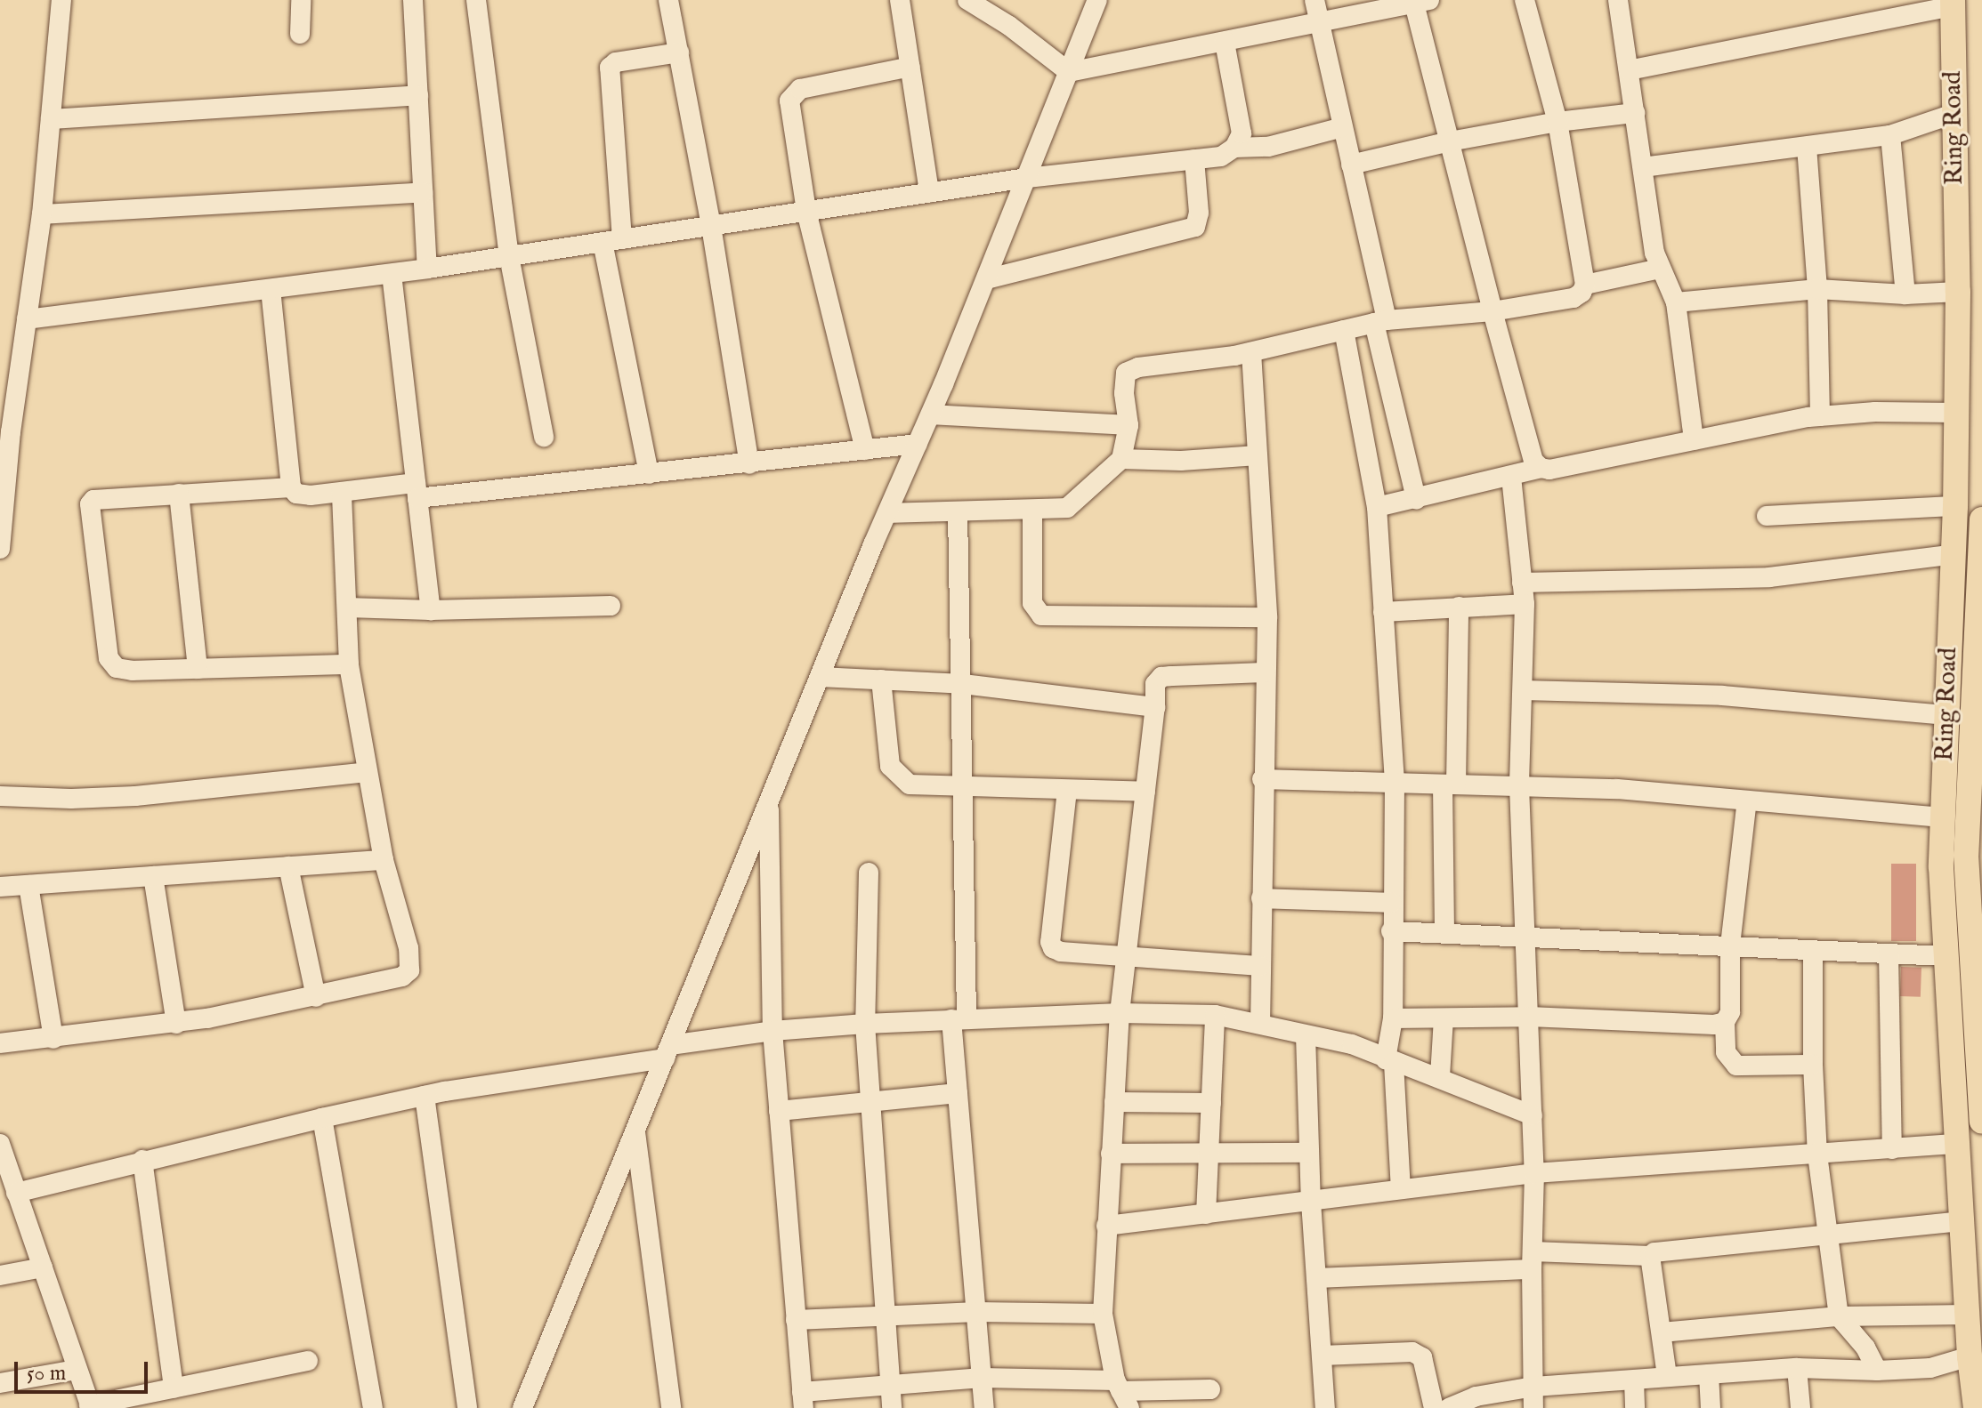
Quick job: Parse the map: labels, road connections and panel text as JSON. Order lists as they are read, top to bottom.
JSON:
{
  "streets": {
    "main road": ["Ring Road"]
  },
  "scale_bar": "50 m"
}
